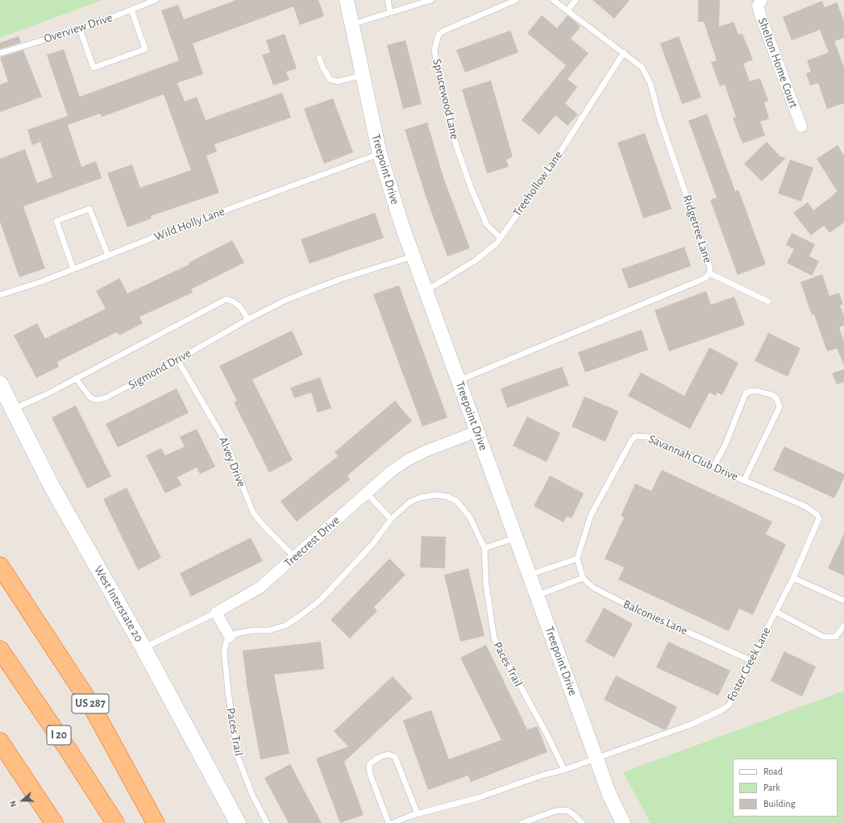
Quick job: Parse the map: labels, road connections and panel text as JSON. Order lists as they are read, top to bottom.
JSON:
{
  "streets": {
    "highway": ["US 287", "I 20"],
    "main road": ["West Interstate 20"],
    "street": ["Shelton Home Court", "Treepoint Drive", "Treecrest Drive"],
    "lane": [
      "Overview Drive",
      "Sprucewood Lane",
      "Treehollow Lane",
      "Wild Holly Lane",
      "Ridgetree Lane",
      "Sigmond Drive",
      "Savannah Club Drive",
      "Alvey Drive",
      "Balconies Lane",
      "Paces Trail",
      "Foster Creek Lane"
    ]
  },
  "crossings": [
    ["Sprucewood Lane", "Treehollow Lane"],
    ["Treepoint Drive", "Treehollow Lane"],
    ["Treepoint Drive", "Wild Holly Lane"],
    ["Treepoint Drive", "Ridgetree Lane"],
    ["Treepoint Drive", "Sigmond Drive"],
    ["Treepoint Drive", "Treecrest Drive"],
    ["Treepoint Drive", "Foster Creek Lane"],
    ["Treehollow Lane", "Ridgetree Lane"],
    ["Sigmond Drive", "Alvey Drive"],
    ["Savannah Club Drive", "Balconies Lane"],
    ["Savannah Club Drive", "Foster Creek Lane"],
    ["Alvey Drive", "Treecrest Drive"],
    ["Treecrest Drive", "West Interstate 20"],
    ["Balconies Lane", "Foster Creek Lane"]
  ],
  "legend": ["Road", "Park", "Building"],
  "north": "left"
}
